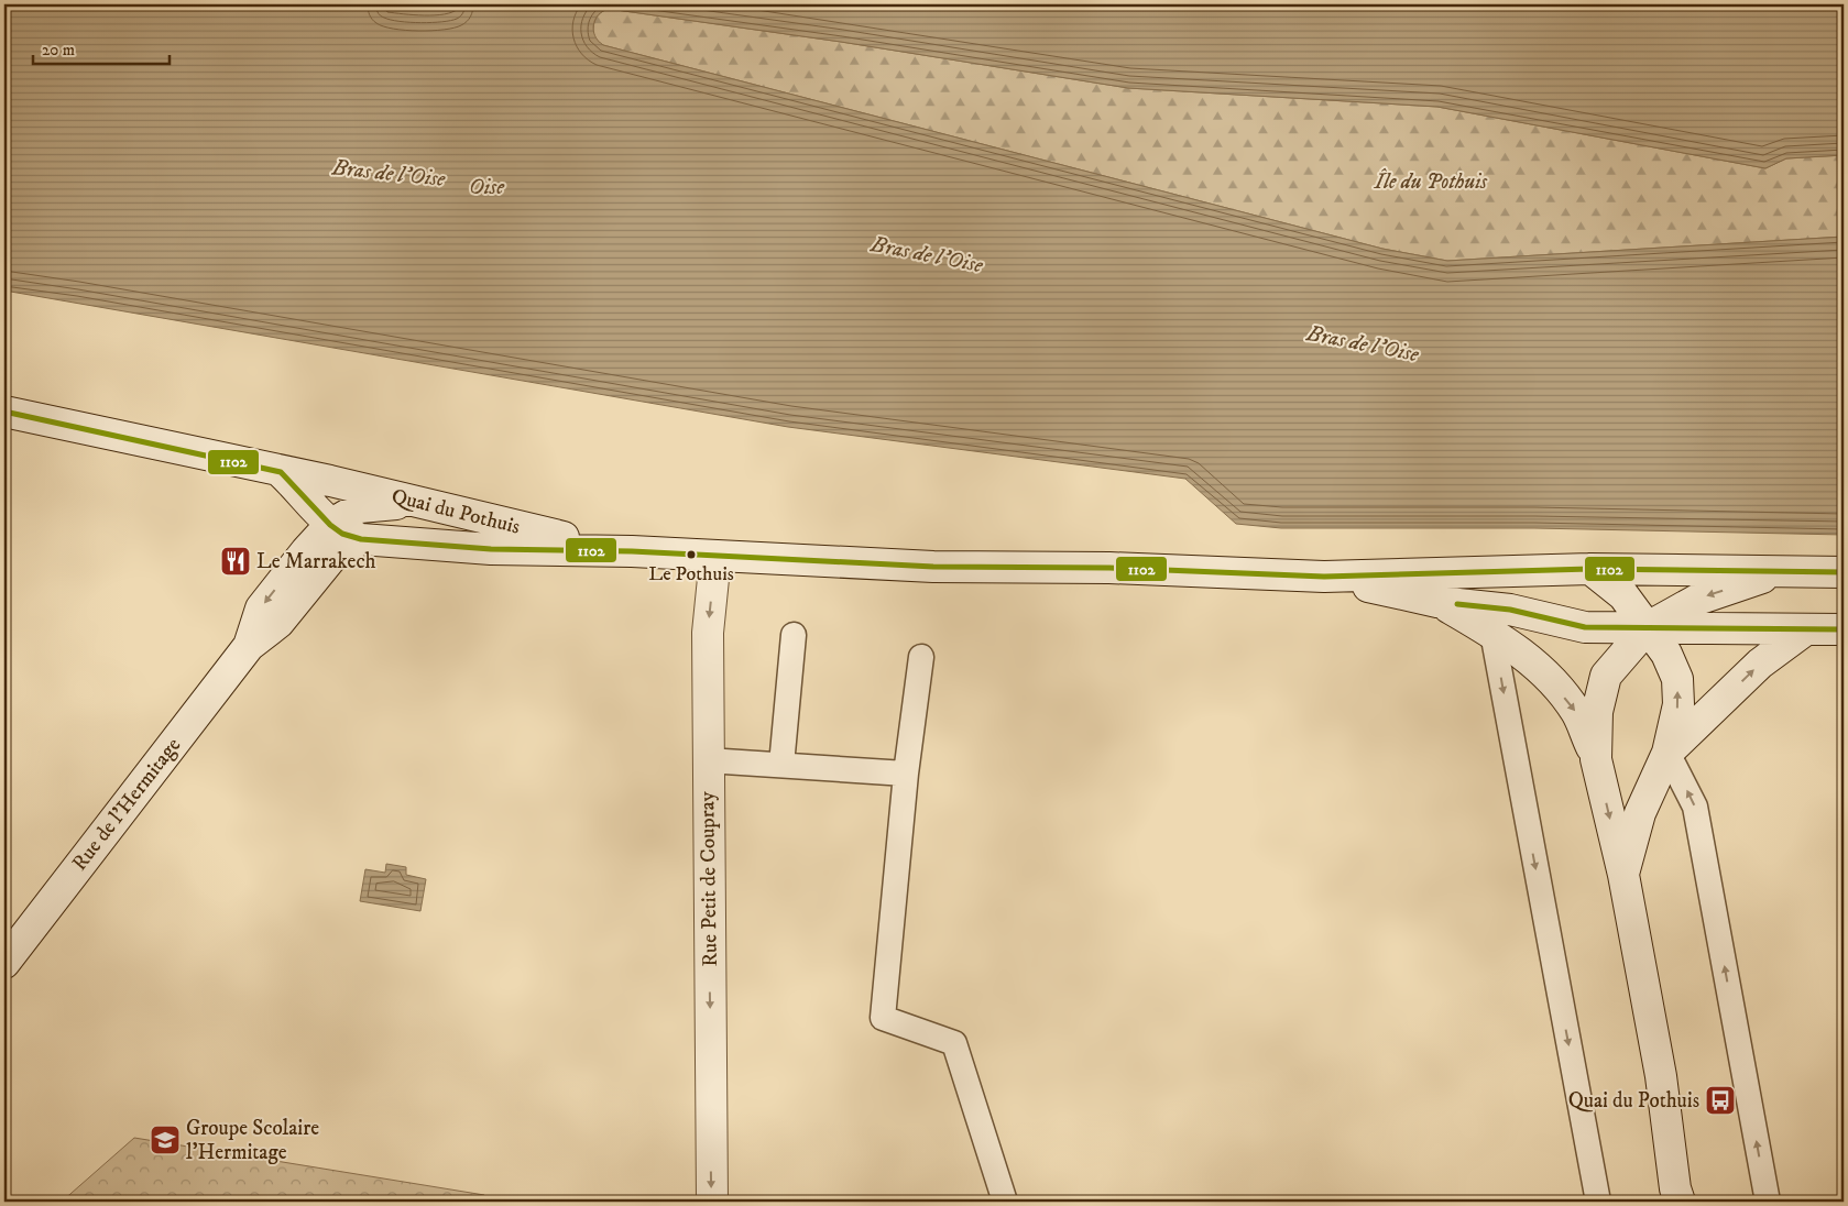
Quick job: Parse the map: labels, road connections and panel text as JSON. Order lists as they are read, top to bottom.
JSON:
{
  "streets": {
    "main road": ["Quai du Pothuis", "Rue de l'Hermitage", "Rue Petit de Coupray"]
  },
  "crossings": [
    ["Quai du Pothuis", "Rue de l'Hermitage"],
    ["Quai du Pothuis", "Rue Petit de Coupray"]
  ],
  "one_way": ["Rue Petit de Coupray"],
  "water": ["Bras de l'Oise", "Oise"],
  "parks": ["Île du Pothuis"],
  "places": {
    "other": ["Le Pothuis"],
    "restaurant": ["Le Marrakech"],
    "bus stop": ["Quai du Pothuis"],
    "school or university": ["Groupe Scolaire l'Hermitage"]
  },
  "lines": ["transit line 1102"],
  "scale_bar": "20 m"
}
